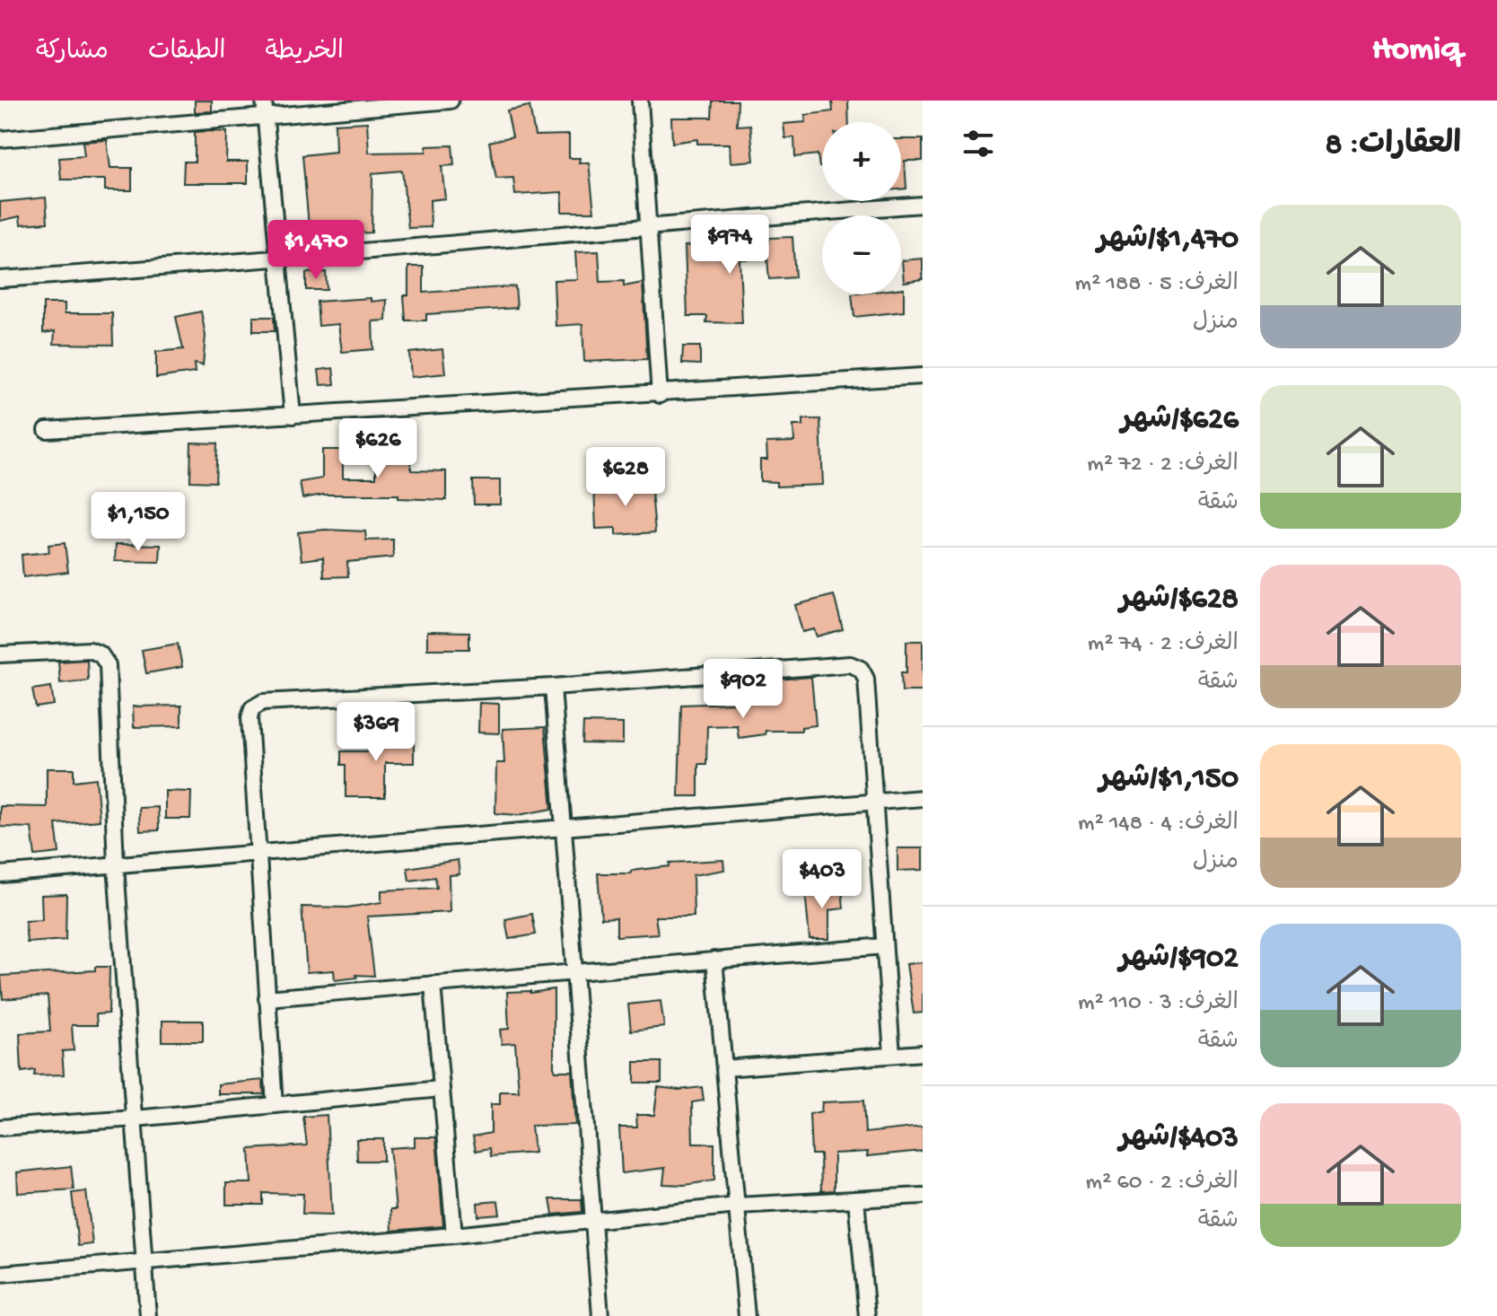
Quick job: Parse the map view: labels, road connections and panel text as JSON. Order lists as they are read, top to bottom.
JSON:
{
  "page": {
    "header": "Homiq",
    "nav": ["الخريطة", "الطبقات", "مشاركة"],
    "heading": "العقارات: 8",
    "map_buttons": ["+", "−"],
    "list": [
      {
        "name": "$1,470/شهر",
        "note": "الغرف: 5 · 188 m² · منزل"
      },
      {
        "name": "$626/شهر",
        "note": "الغرف: 2 · 72 m² · شقة"
      },
      {
        "name": "$628/شهر",
        "note": "الغرف: 2 · 74 m² · شقة"
      },
      {
        "name": "$1,150/شهر",
        "note": "الغرف: 4 · 148 m² · منزل"
      },
      {
        "name": "$902/شهر",
        "note": "الغرف: 3 · 110 m² · شقة"
      },
      {
        "name": "$403/شهر",
        "note": "الغرف: 2 · 60 m² · شقة"
      }
    ],
    "price": [
      "$974",
      "$1,470",
      "$626",
      "$628",
      "$1,150",
      "$902",
      "$369",
      "$403"
    ]
  }
}
